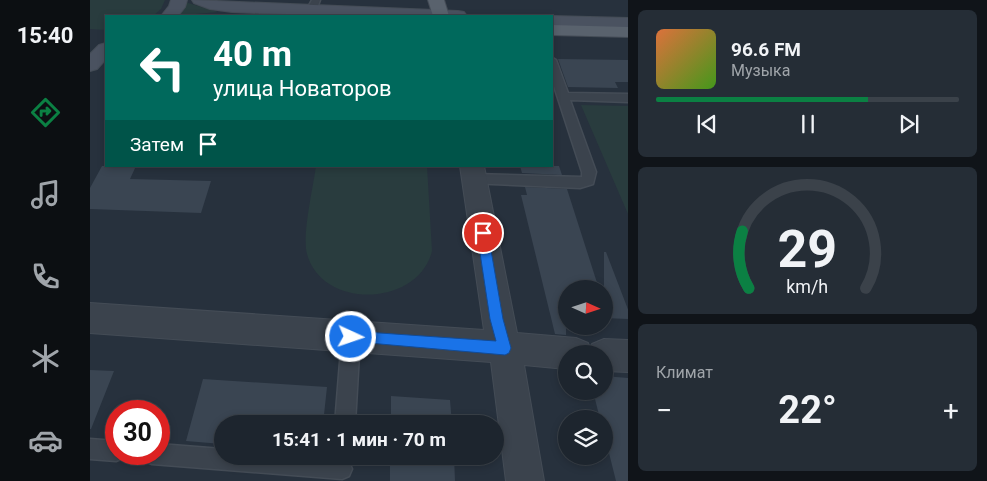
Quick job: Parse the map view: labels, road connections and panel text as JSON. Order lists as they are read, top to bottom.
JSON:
{
  "north": "right",
  "page": {
    "tabs": "15:40",
    "turn": ["40 m", "улица Новаторов"],
    "song": ["96.6 FM", "Музыка"],
    "then": "Затем",
    "tile": "Климат",
    "heat": ["−", "22°", "+"],
    "limit": "30",
    "trip": "15:41 · 1 мин · 70 m",
    "gauge": ["29", "km/h"]
  }
}
